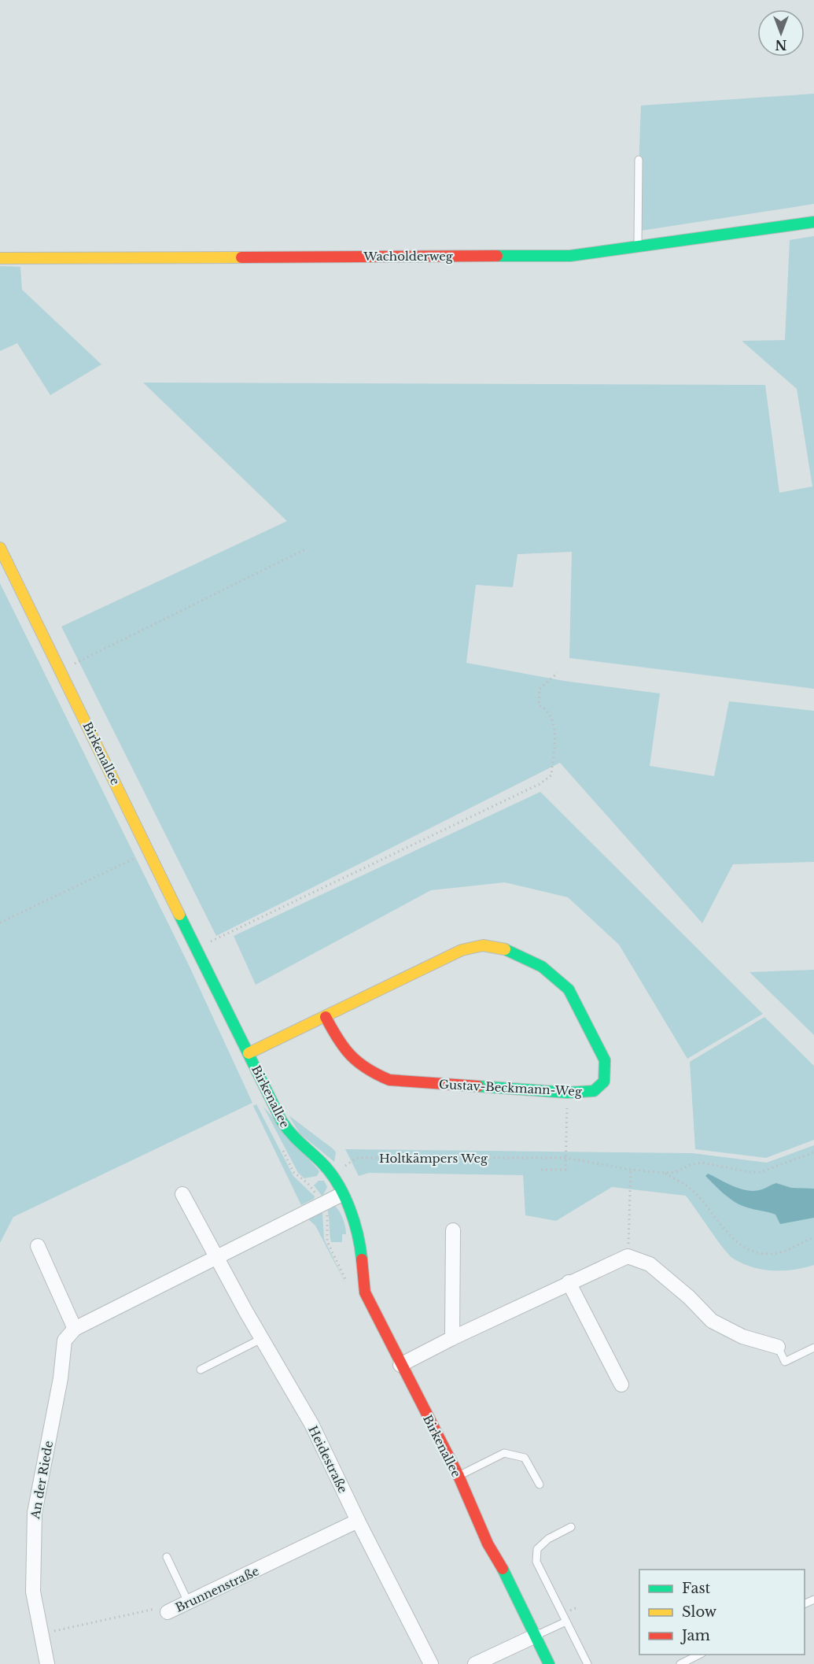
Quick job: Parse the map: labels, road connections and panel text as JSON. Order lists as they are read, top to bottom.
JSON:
{
  "streets": {
    "street": [
      "Wacholderweg",
      "Birkenallee",
      "Gustav-Beckmann-Weg",
      "Heidestraße",
      "An der Riede",
      "Brunnenstraße"
    ],
    "path": ["Holtkämpers Weg"]
  },
  "crossings": [
    ["Birkenallee", "Gustav-Beckmann-Weg"],
    ["Birkenallee", "Holtkämpers Weg"],
    ["Heidestraße", "Brunnenstraße"],
    ["An der Riede", "Brunnenstraße"]
  ],
  "legend": ["Fast", "Slow", "Jam"],
  "north": "bottom"
}
